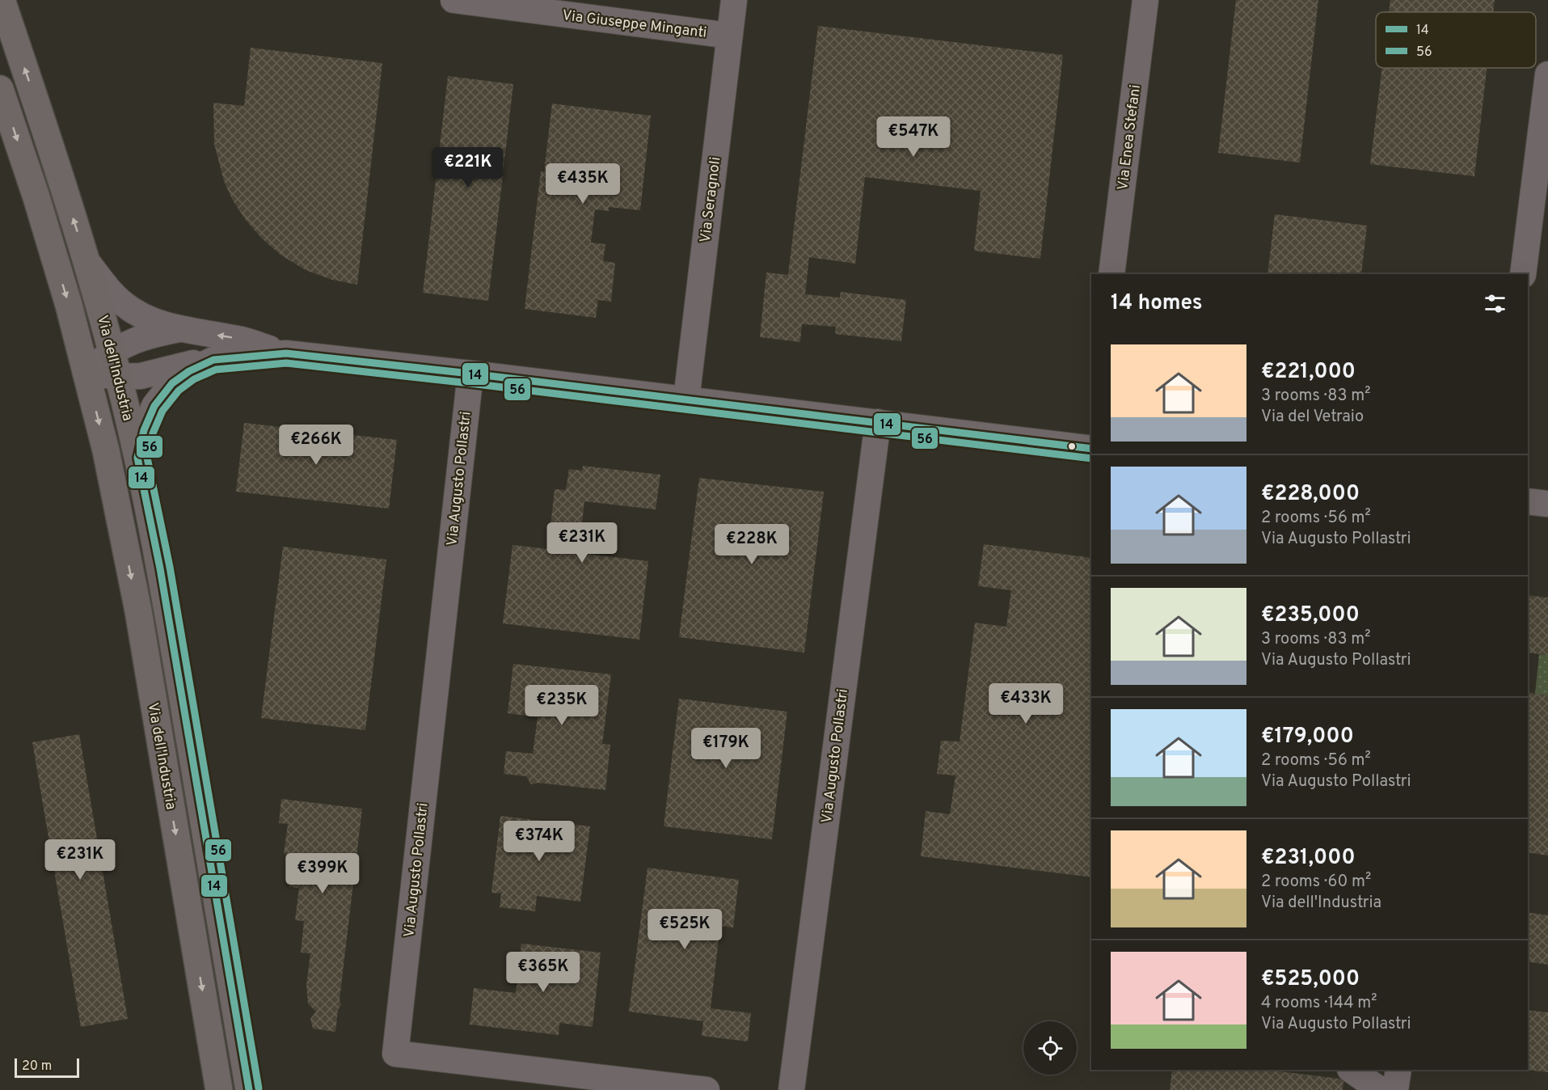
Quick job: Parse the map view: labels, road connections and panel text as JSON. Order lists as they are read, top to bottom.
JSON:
{
  "streets": {
    "main road": ["Via dell'Industria"],
    "street": [
      "Via Giuseppe Minganti",
      "Via Enea Stefani",
      "Via Seragnoli",
      "Via Augusto Pollastri"
    ]
  },
  "crossings": [
    ["Via Giuseppe Minganti", "Via Seragnoli"]
  ],
  "lines": ["transit line 14", "transit line 56"],
  "legend": ["14", "56"],
  "scale_bar": "20 m",
  "page": {
    "price": [
      "€547K",
      "€221K",
      "€435K",
      "€266K",
      "€231K",
      "€228K",
      "€433K",
      "€235K",
      "€179K",
      "€374K",
      "€231K",
      "€399K",
      "€525K",
      "€365K"
    ],
    "heading": "14 homes",
    "list": [
      {
        "name": "€221,000",
        "note": "3 rooms · 83 m² · Via del Vetraio"
      },
      {
        "name": "€228,000",
        "note": "2 rooms · 56 m² · Via Augusto Pollastri"
      },
      {
        "name": "€235,000",
        "note": "3 rooms · 83 m² · Via Augusto Pollastri"
      },
      {
        "name": "€179,000",
        "note": "2 rooms · 56 m² · Via Augusto Pollastri"
      },
      {
        "name": "€231,000",
        "note": "2 rooms · 60 m² · Via dell'Industria"
      },
      {
        "name": "€525,000",
        "note": "4 rooms · 144 m² · Via Augusto Pollastri"
      }
    ],
    "scale": "20 m"
  }
}
